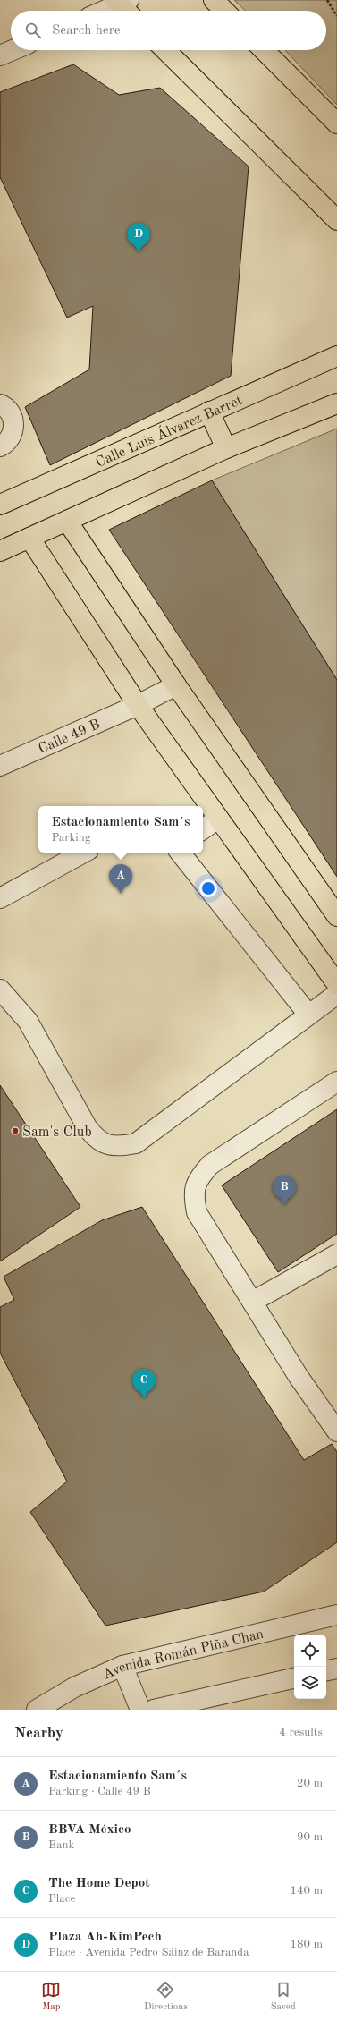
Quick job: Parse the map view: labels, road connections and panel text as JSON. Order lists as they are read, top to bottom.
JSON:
{
  "streets": {
    "main road": ["Calle Luis Álvarez Barret"],
    "street": ["Calle 49 B", "Avenida Román Piña Chan"]
  },
  "places": ["Sam's Club"],
  "page": {
    "search": "Search here",
    "pins": [
      "D",
      "A",
      "B",
      "C"
    ],
    "popup": ["Estacionamiento Sam´s", "Parking"],
    "heading": ["Nearby", "4 results"],
    "list": [
      {
        "mark": "A",
        "name": "Estacionamiento Sam´s",
        "note": "Parking · Calle 49 B",
        "value": "20 m"
      },
      {
        "mark": "B",
        "name": "BBVA México",
        "note": "Bank",
        "value": "90 m"
      },
      {
        "mark": "C",
        "name": "The Home Depot",
        "note": "Place",
        "value": "140 m"
      },
      {
        "mark": "D",
        "name": "Plaza Ah-KimPech",
        "note": "Place · Avenida Pedro Sáinz de Baranda",
        "value": "180 m"
      }
    ],
    "nav": ["Map", "Directions", "Saved"]
  }
}
